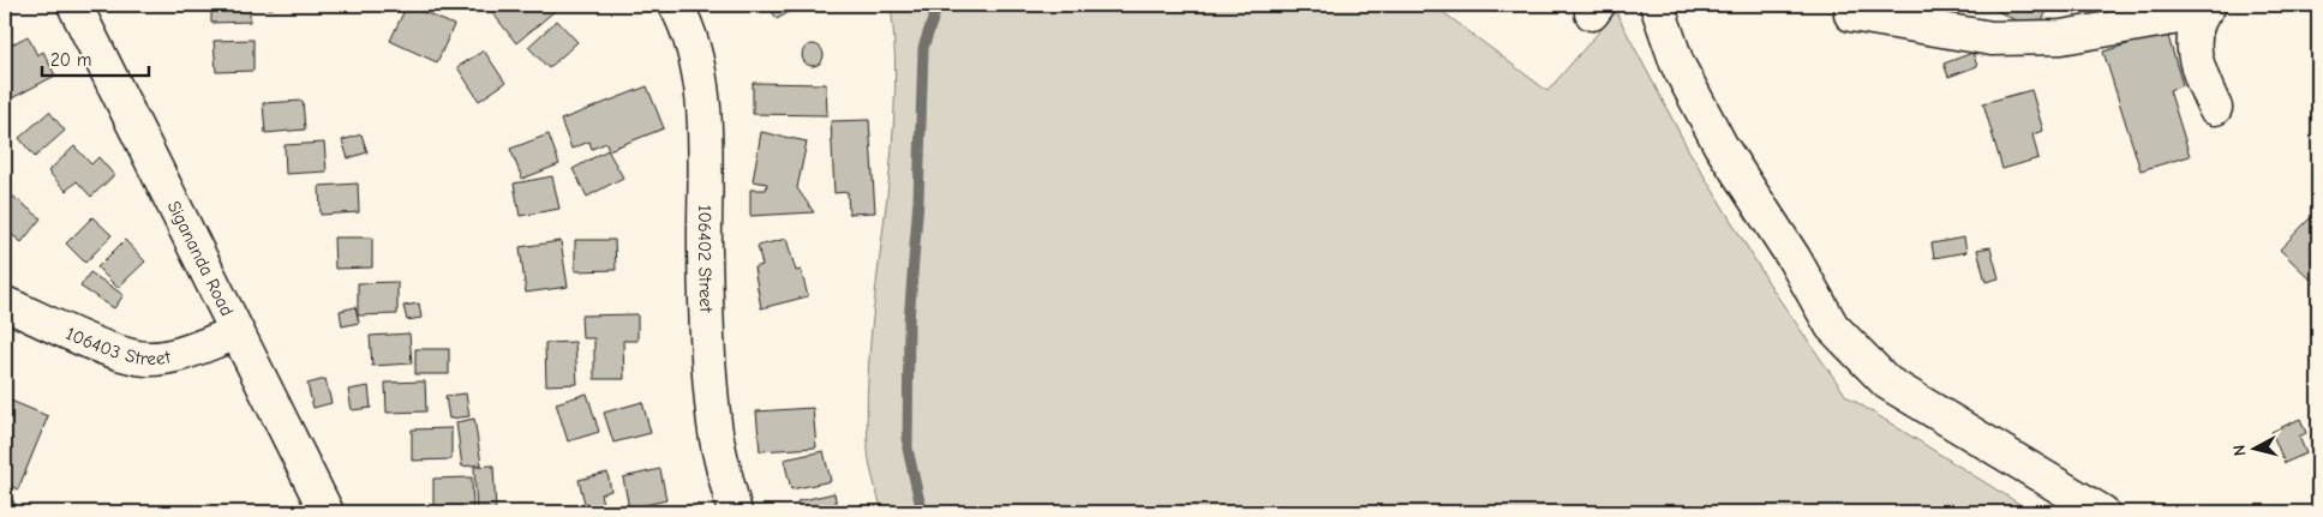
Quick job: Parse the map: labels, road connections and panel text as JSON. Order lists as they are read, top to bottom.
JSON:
{
  "streets": {
    "street": ["106402 Street", "Sigananda Road", "106403 Street"]
  },
  "crossings": [
    ["Sigananda Road", "106403 Street"]
  ],
  "scale_bar": "20 m",
  "north": "left"
}
